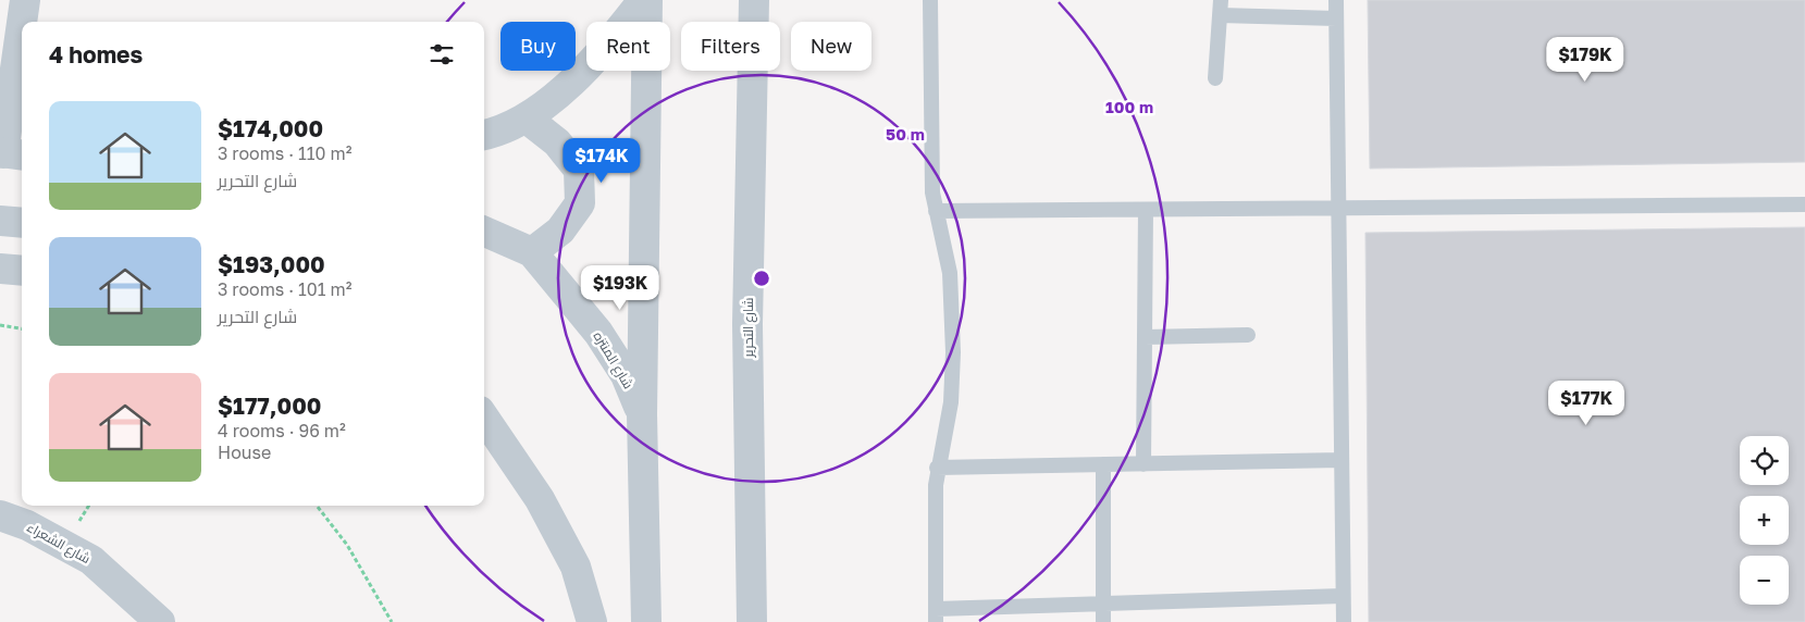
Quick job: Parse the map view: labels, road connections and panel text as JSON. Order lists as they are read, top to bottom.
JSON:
{
  "streets": {
    "street": ["شارع التحرير", "شارع المنتزه", "شارع الشعراء"]
  },
  "page": {
    "chip": [
      "Buy",
      "Rent",
      "Filters",
      "New"
    ],
    "heading": "4 homes",
    "price": [
      "$179K",
      "$174K",
      "$193K",
      "$177K"
    ],
    "list": [
      {
        "name": "$174,000",
        "note": "3 rooms · 110 m² · شارع التحرير"
      },
      {
        "name": "$193,000",
        "note": "3 rooms · 101 m² · شارع التحرير"
      },
      {
        "name": "$177,000",
        "note": "4 rooms · 96 m² · House"
      }
    ],
    "map_buttons": ["+", "−"]
  },
  "rings": ["100 m", "50 m"]
}
